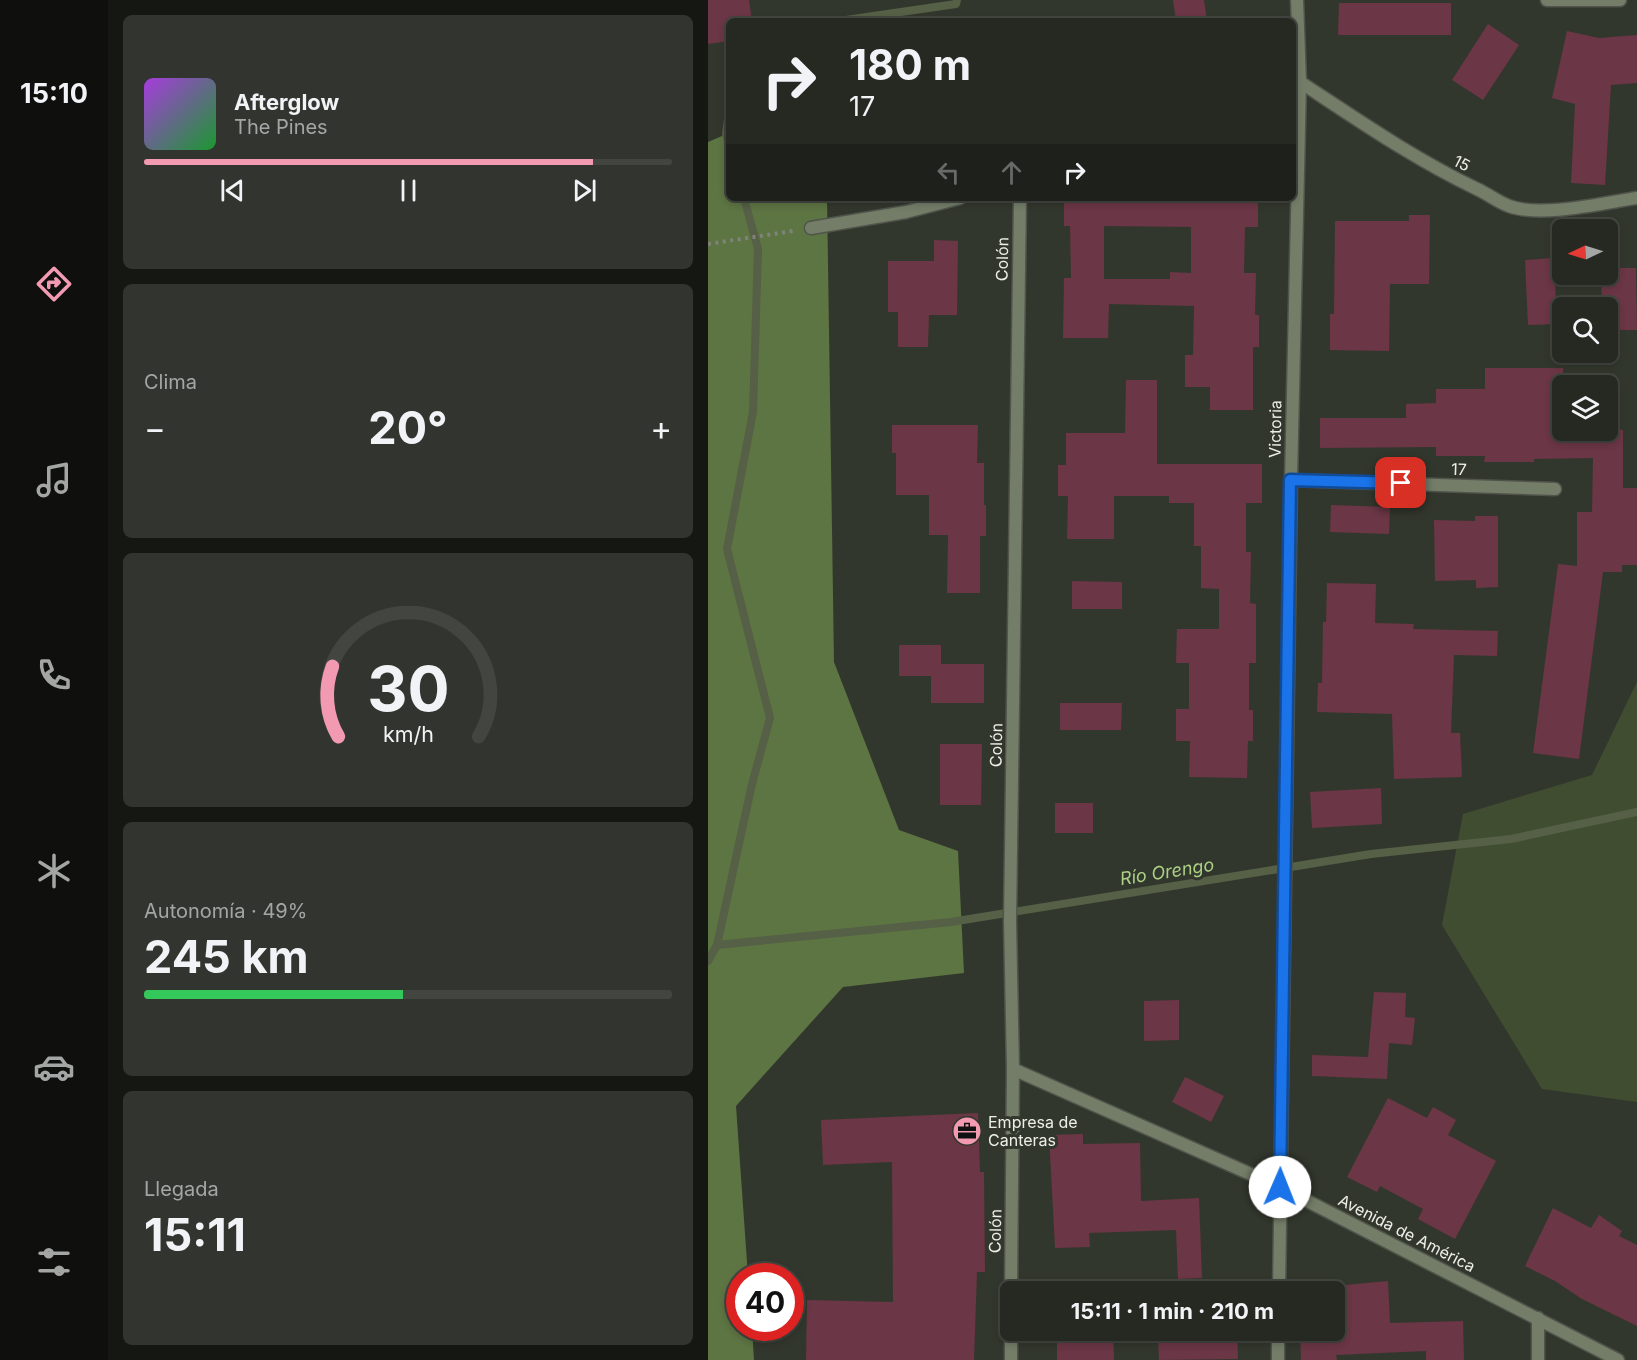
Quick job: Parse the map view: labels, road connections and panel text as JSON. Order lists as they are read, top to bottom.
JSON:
{
  "streets": {
    "street": [
      "15",
      "Colón",
      "Victoria",
      "17",
      "Avenida de América"
    ]
  },
  "crossings": [
    ["15", "Victoria"],
    ["Colón", "Avenida de América"],
    ["Victoria", "17"],
    ["Victoria", "Avenida de América"]
  ],
  "water": ["Río Orengo"],
  "places": {
    "office": ["Empresa de Canteras"]
  },
  "north": "left",
  "page": {
    "tabs": "15:10",
    "turn": ["180 m", "17"],
    "song": ["Afterglow", "The Pines"],
    "tile": [
      "Clima",
      ["Autonomía · 49%", "245 km"],
      ["Llegada", "15:11"]
    ],
    "heat": ["−", "20°", "+"],
    "limit": "40",
    "trip": "15:11 · 1 min · 210 m",
    "gauge": ["30", "km/h"]
  }
}
